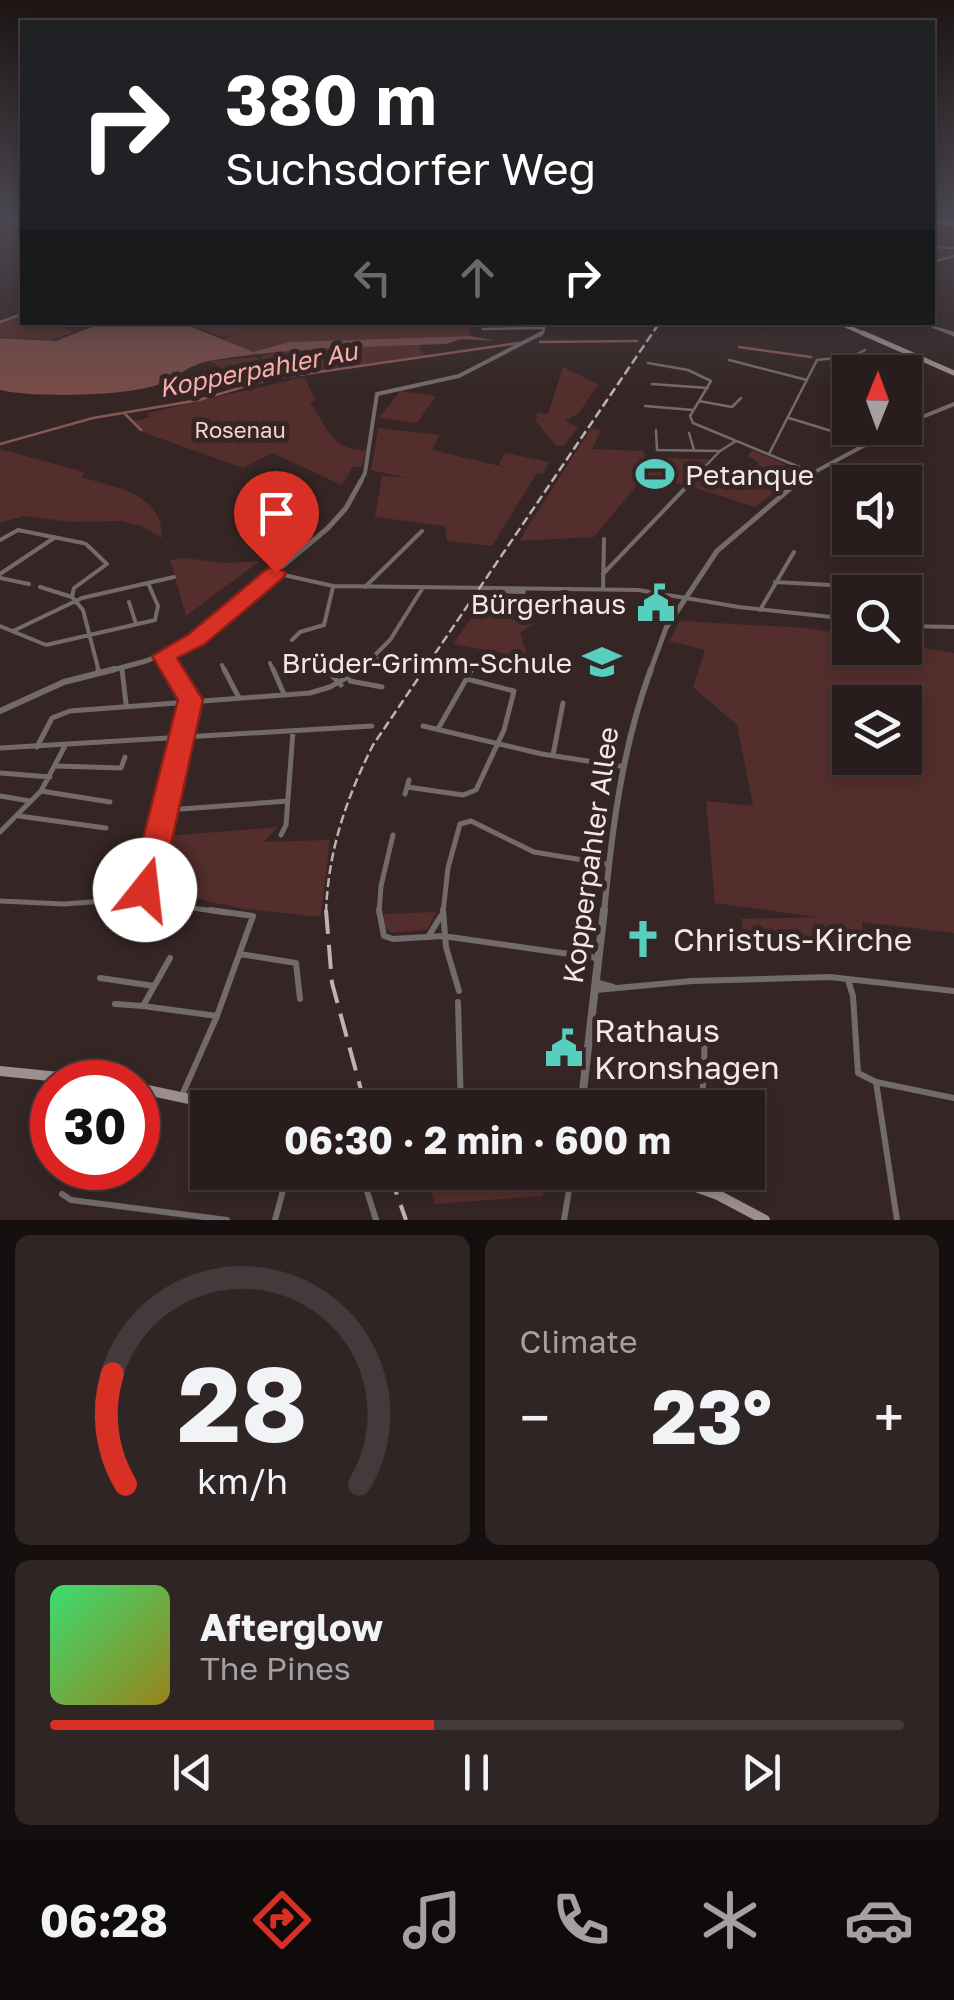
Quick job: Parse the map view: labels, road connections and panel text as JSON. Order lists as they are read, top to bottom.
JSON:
{
  "streets": {
    "street": ["Kopperpahler Allee"]
  },
  "water": ["Kopperpahler Au"],
  "parks": ["Rosenau"],
  "places": {
    "sports": ["Petanque"],
    "public building": ["Bürgerhaus", "Rathaus Kronshagen"],
    "school or university": ["Brüder-Grimm-Schule"],
    "church": ["Christus-Kirche"]
  },
  "north": "top",
  "page": {
    "turn": ["380 m", "Suchsdorfer Weg"],
    "limit": "30",
    "trip": "06:30 · 2 min · 600 m",
    "tile": "Climate",
    "heat": ["−", "23°", "+"],
    "song": ["Afterglow", "The Pines"],
    "tabs": "06:28",
    "gauge": ["28", "km/h"]
  }
}
